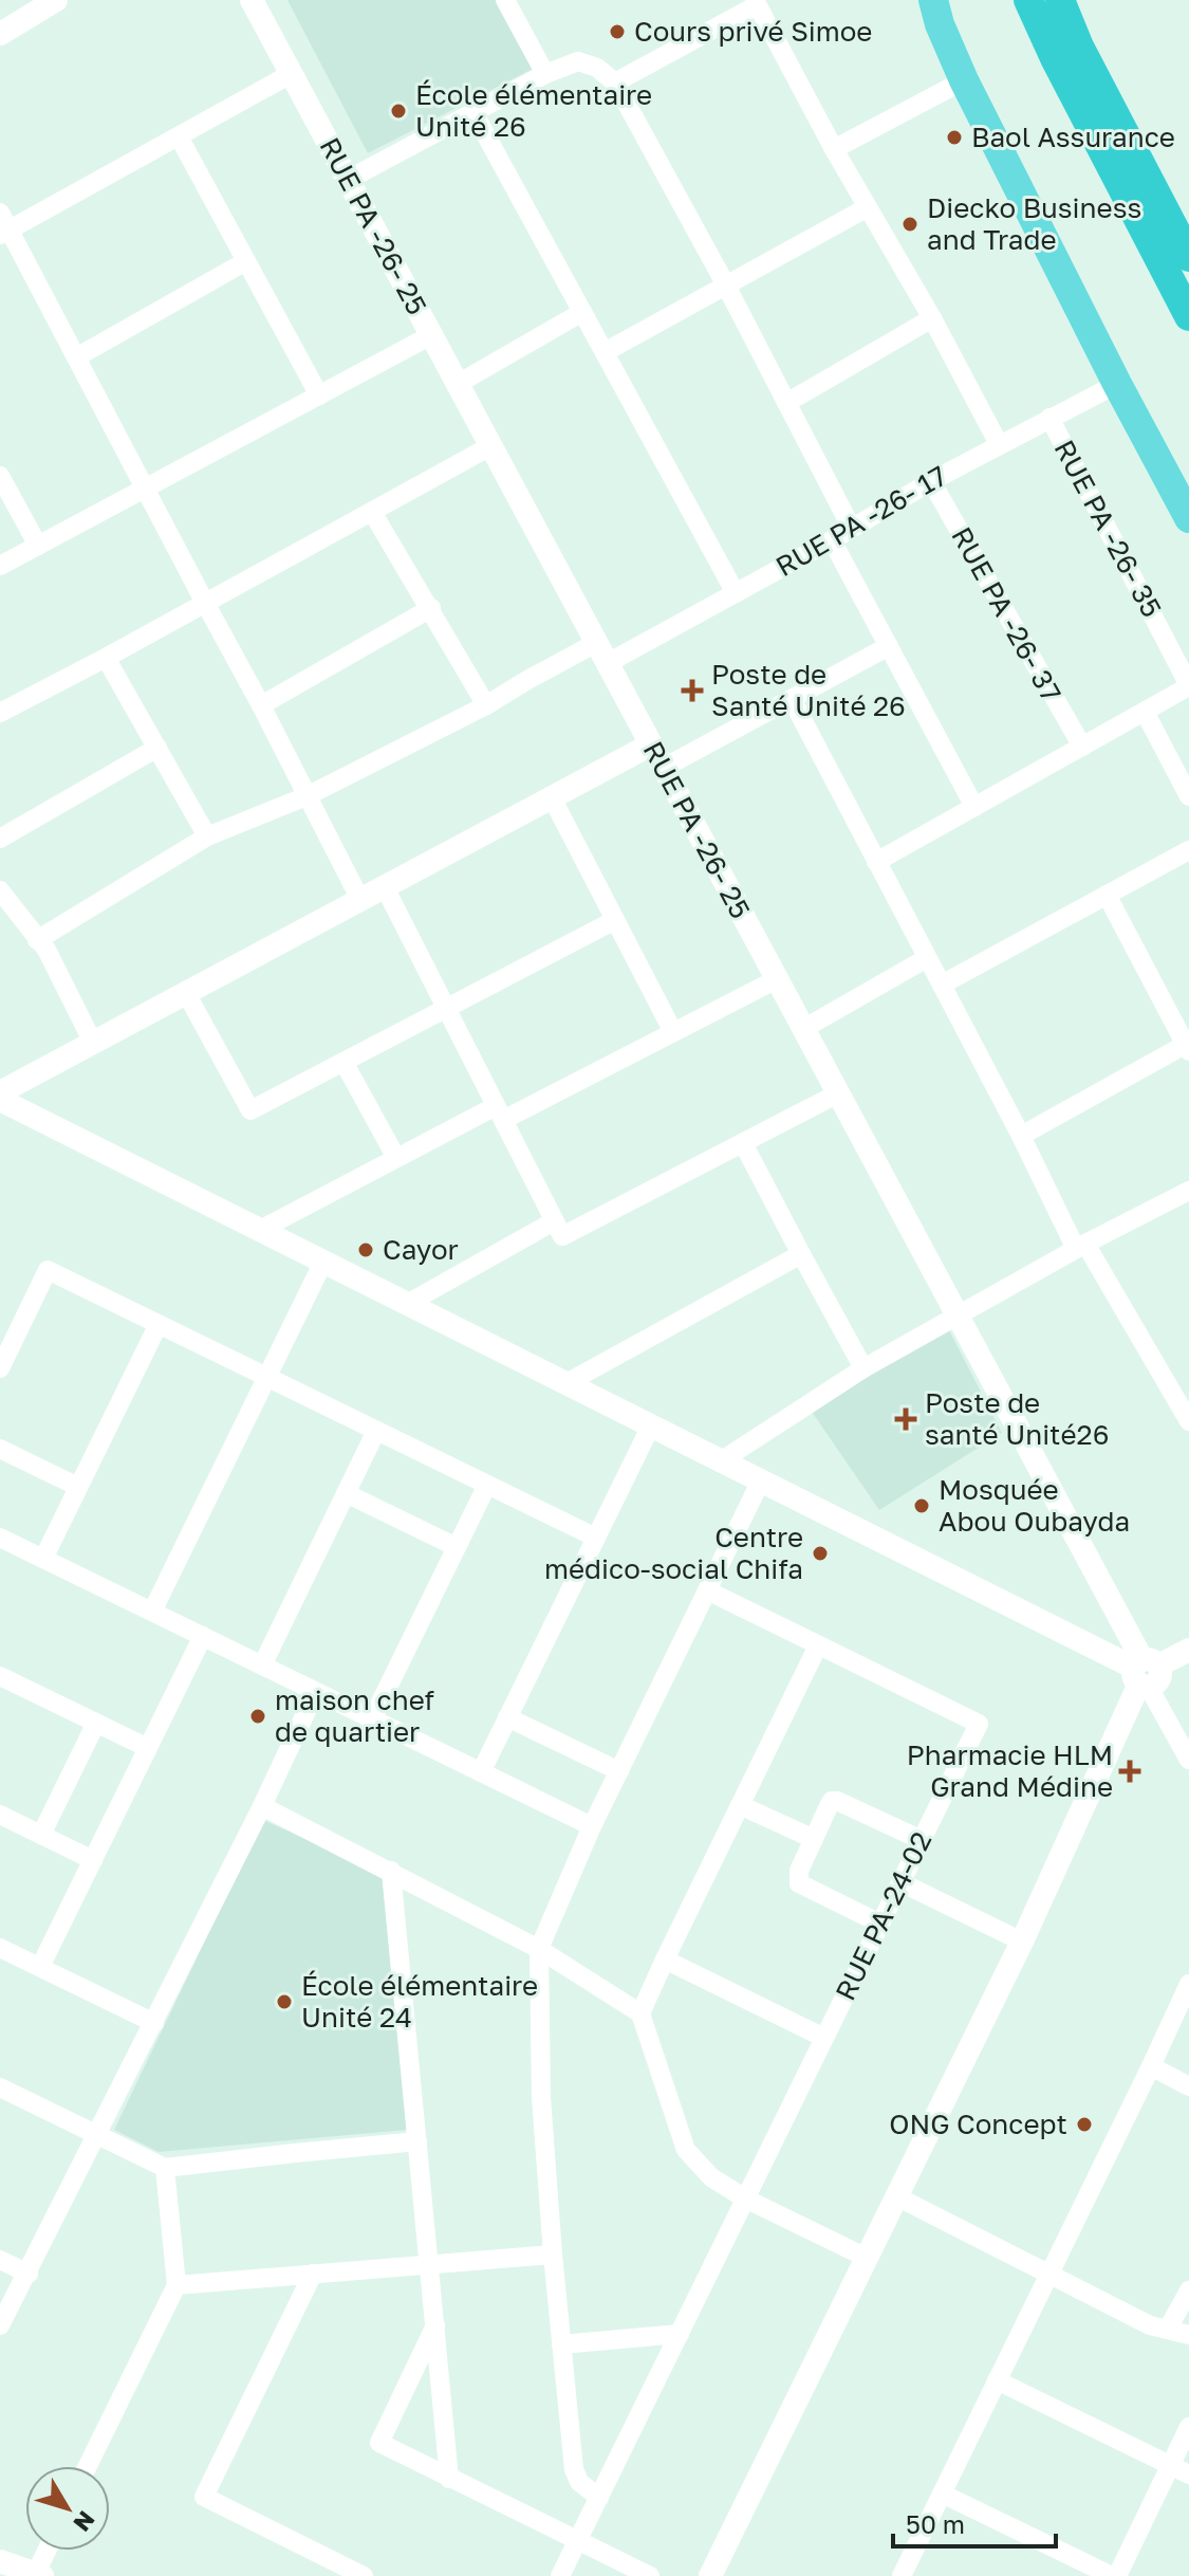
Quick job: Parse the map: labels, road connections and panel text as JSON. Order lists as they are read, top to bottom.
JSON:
{
  "streets": {
    "street": [
      "RUE PA -26- 25",
      "RUE PA -26- 17",
      "RUE PA -26- 35",
      "RUE PA -26- 37",
      "RUE PA-24-02"
    ]
  },
  "crossings": [
    ["RUE PA -26- 25", "RUE PA -26- 17"],
    ["RUE PA -26- 17", "RUE PA -26- 35"],
    ["RUE PA -26- 17", "RUE PA -26- 37"]
  ],
  "places": {
    "other": [
      "Cours privé Simoe",
      "École élémentaire Unité 26",
      "Baol Assurance",
      "Diecko Business and Trade",
      "Cayor",
      "Mosquée Abou Oubayda",
      "Centre médico-social Chifa",
      "maison chef de quartier",
      "École élémentaire Unité 24",
      "ONG Concept"
    ],
    "health": ["Poste de Santé Unité 26", "Poste de santé Unité26", "Pharmacie HLM Grand Médine"]
  },
  "scale_bar": "50 m",
  "north": "bottom right"
}
